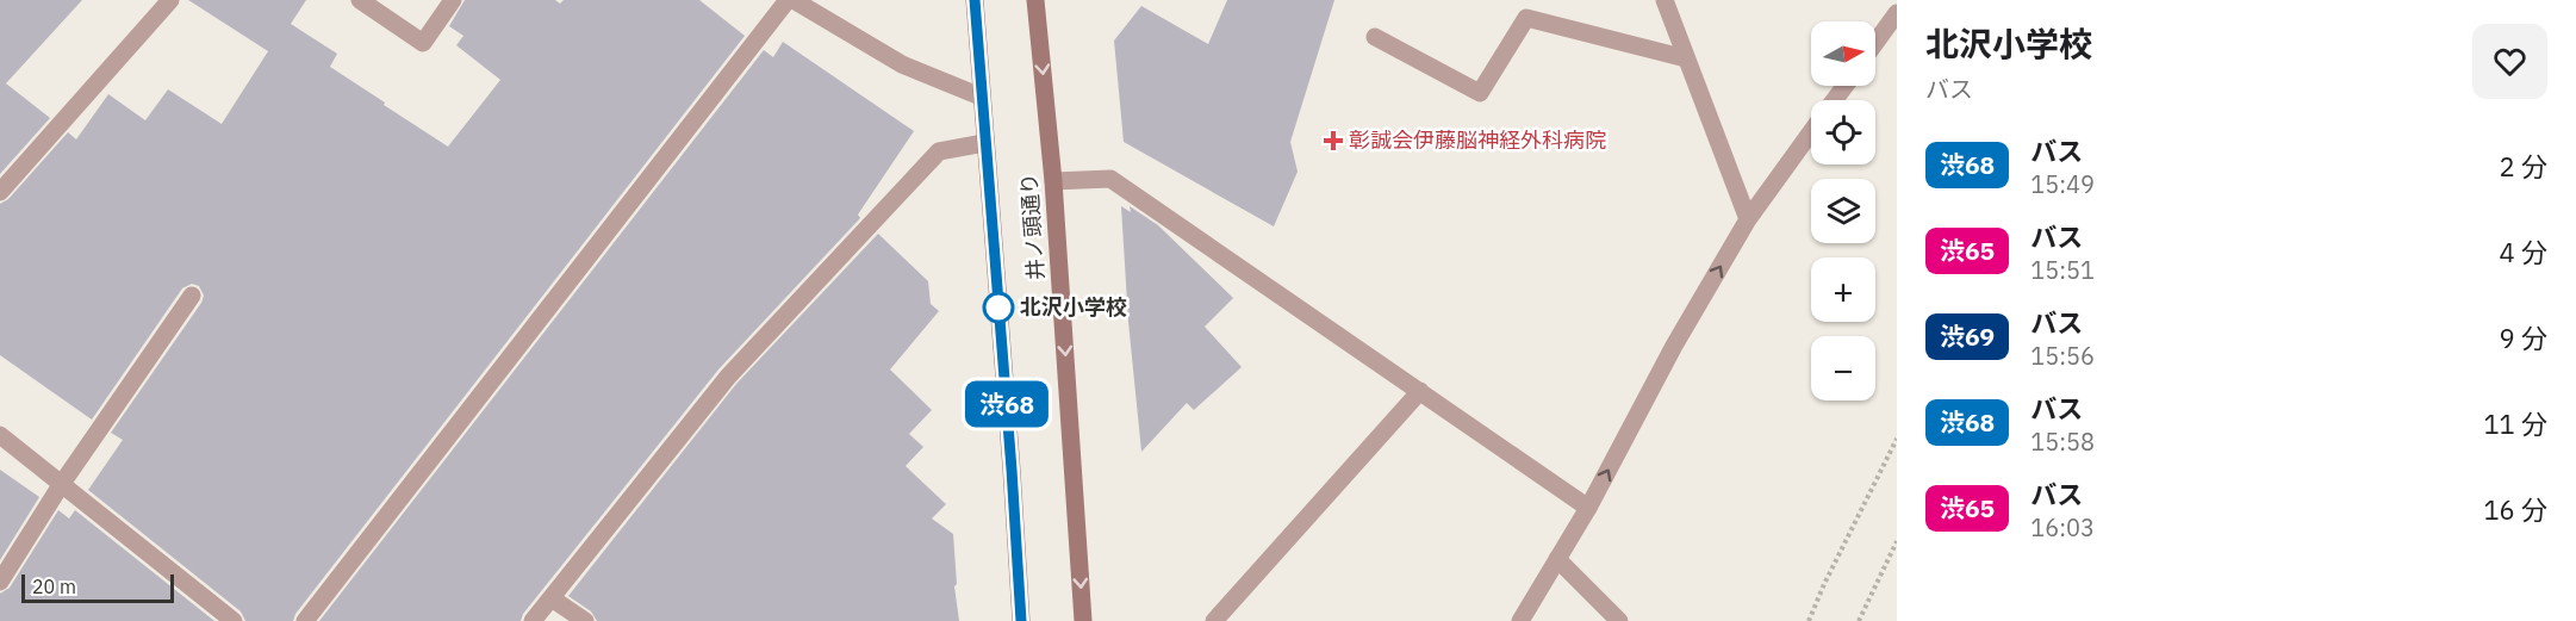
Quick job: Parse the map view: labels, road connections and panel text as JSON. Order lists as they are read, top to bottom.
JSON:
{
  "streets": {
    "main road": ["井ノ頭通り"]
  },
  "places": {
    "health": ["彰誠会伊藤脳神経外科病院"],
    "other": ["北沢小学校"]
  },
  "lines": ["bus line 渋68"],
  "scale_bar": "20 m",
  "north": "right",
  "page": {
    "on_map": "渋68",
    "heading": ["北沢小学校", "バス"],
    "map_buttons": ["+", "−"],
    "list": [
      {
        "mark": "渋68",
        "name": "バス",
        "note": "15:49",
        "value": "2 分"
      },
      {
        "mark": "渋65",
        "name": "バス",
        "note": "15:51",
        "value": "4 分"
      },
      {
        "mark": "渋69",
        "name": "バス",
        "note": "15:56",
        "value": "9 分"
      },
      {
        "mark": "渋68",
        "name": "バス",
        "note": "15:58",
        "value": "11 分"
      },
      {
        "mark": "渋65",
        "name": "バス",
        "note": "16:03",
        "value": "16 分"
      }
    ],
    "scale": "20 m"
  }
}
